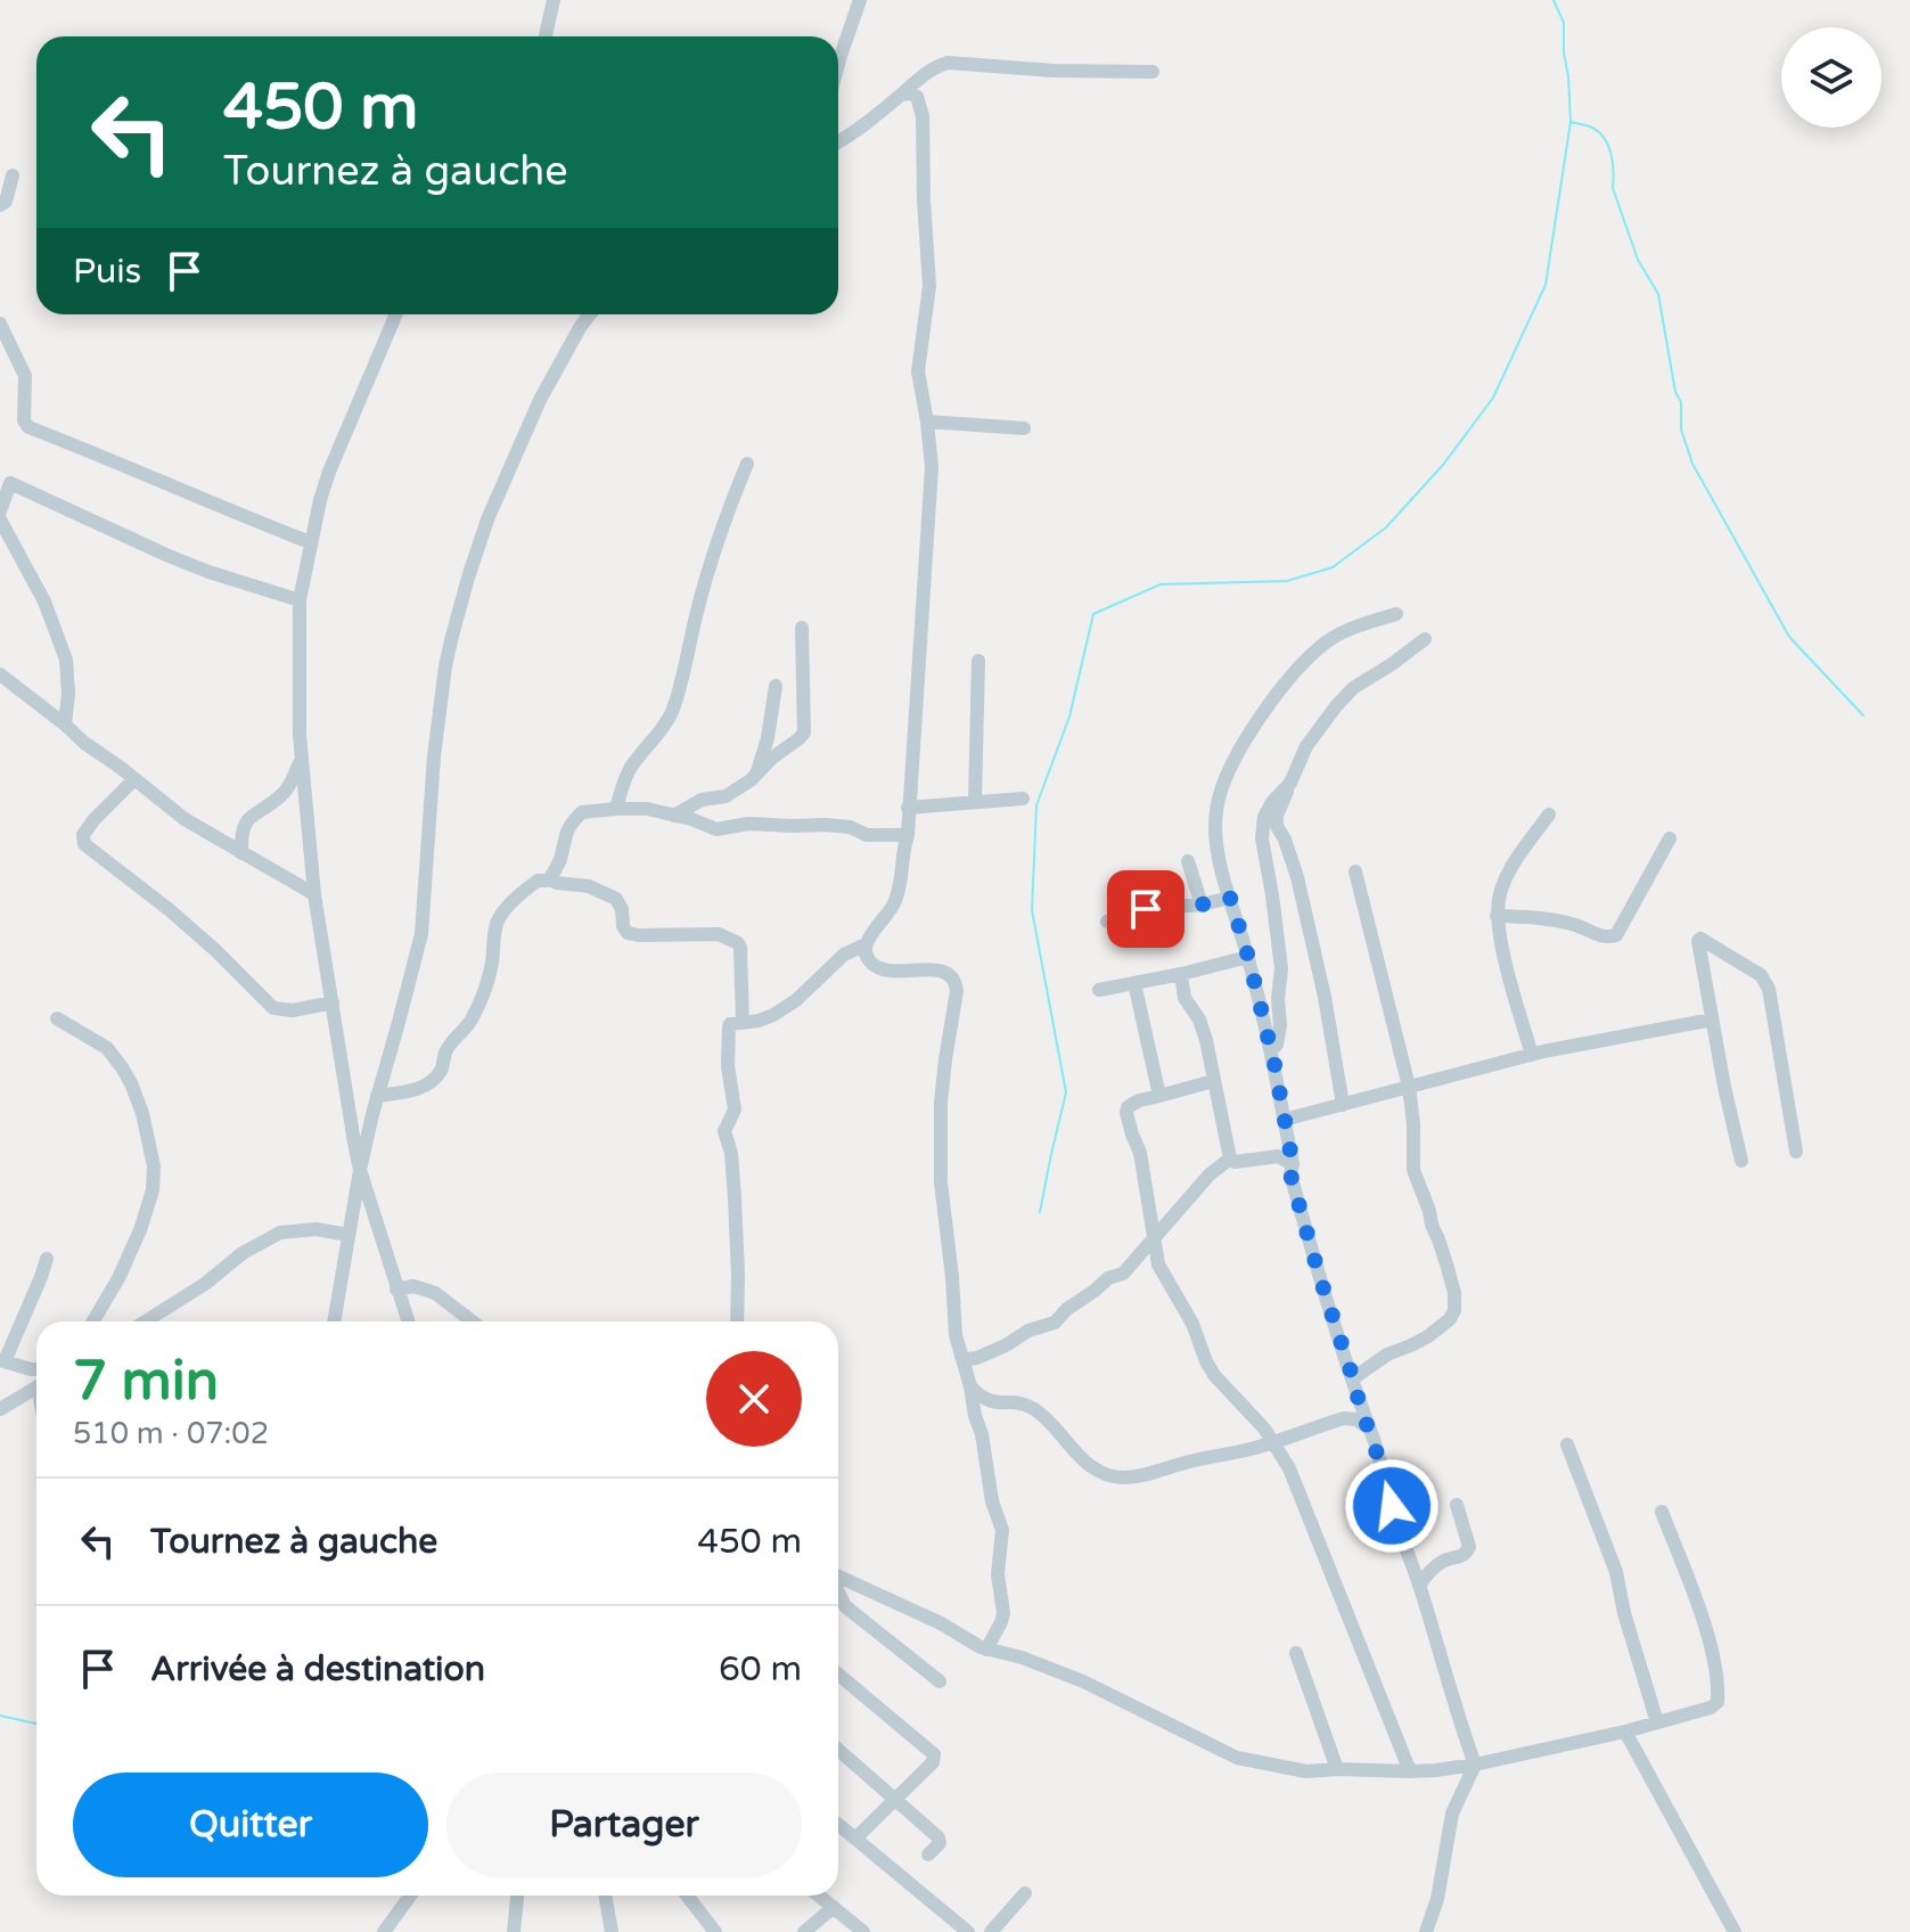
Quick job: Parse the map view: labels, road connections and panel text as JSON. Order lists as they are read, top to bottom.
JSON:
{
  "page": {
    "turn": ["450 m", "Tournez à gauche"],
    "then": "Puis",
    "heading": ["7 min", "510 m · 07:02"],
    "list": [
      {
        "name": "Tournez à gauche",
        "value": "450 m"
      },
      {
        "name": "Arrivée à destination",
        "value": "60 m"
      }
    ],
    "buttons": ["Quitter", "Partager"]
  }
}
